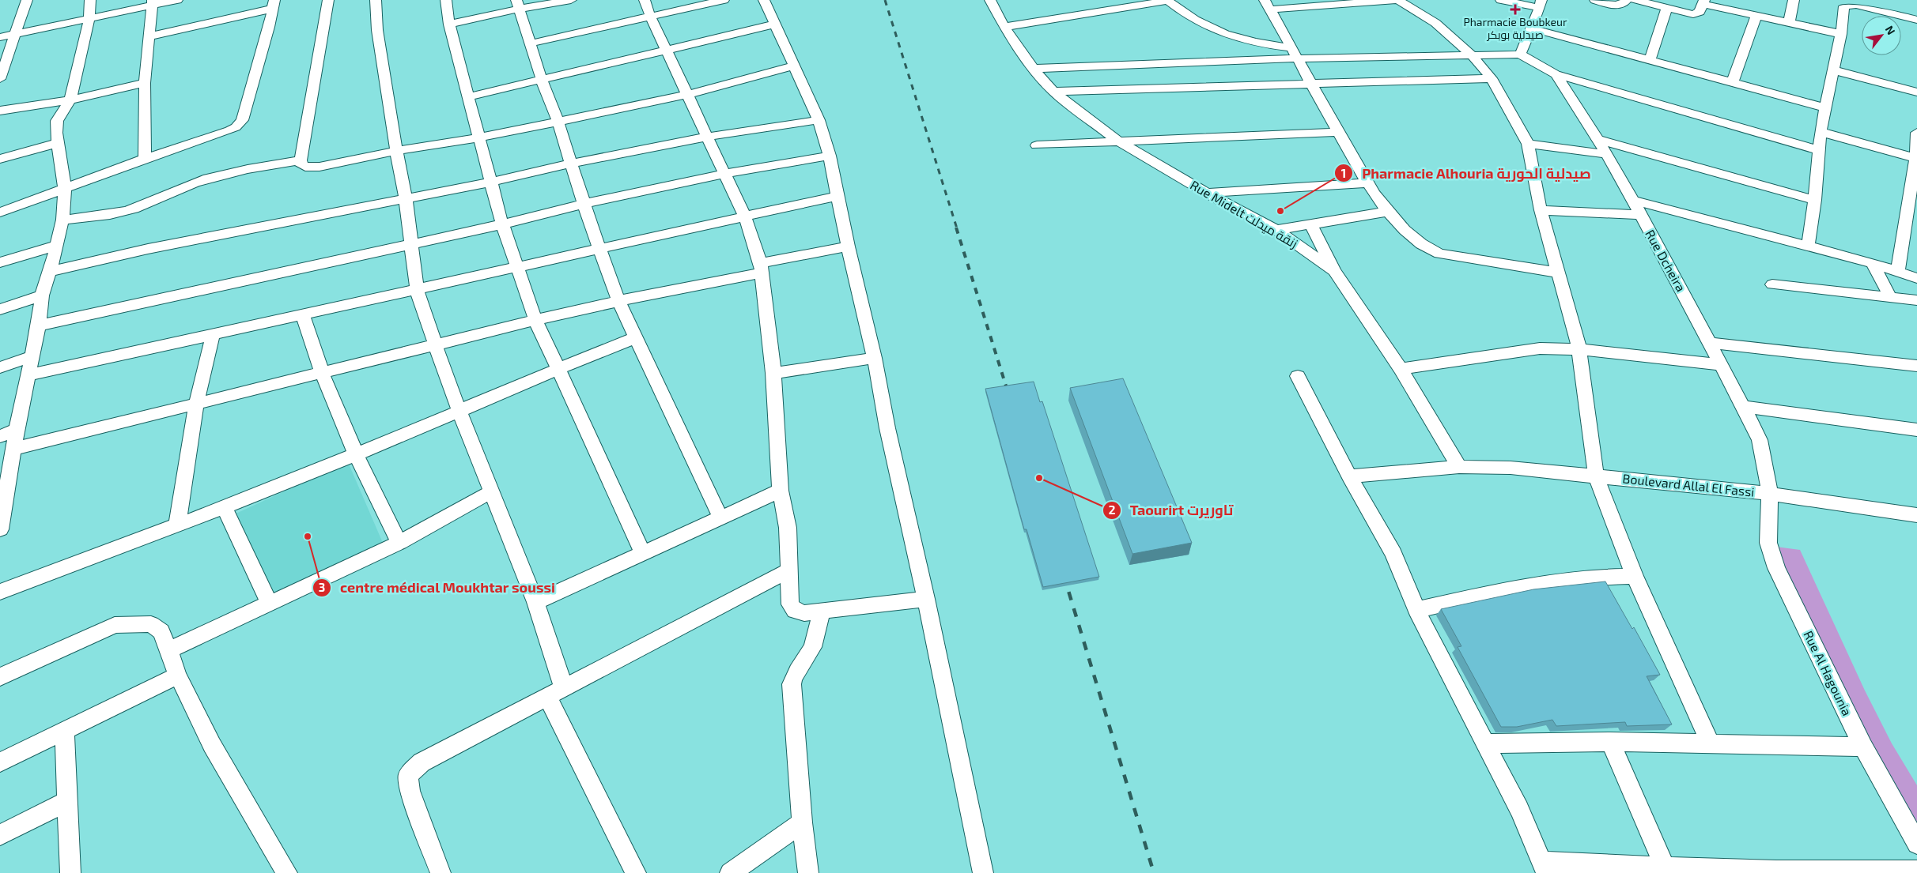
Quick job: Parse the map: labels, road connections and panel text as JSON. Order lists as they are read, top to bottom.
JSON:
{
  "streets": {
    "street": [
      "Rue Midelt زنقة ميدلت",
      "Rue Dcheira",
      "Boulevard Allal El Fassi",
      "Rue Al Hagounia"
    ]
  },
  "crossings": [
    ["Rue Midelt زنقة ميدلت", "Boulevard Allal El Fassi"],
    ["Rue Dcheira", "Boulevard Allal El Fassi"],
    ["Rue Dcheira", "Rue Al Hagounia"],
    ["Boulevard Allal El Fassi", "Rue Al Hagounia"]
  ],
  "places": {
    "health": ["Pharmacie Boubkeur صيدلية بوبكر"],
    "other": ["Pharmacie Alhouria صيدلية الحورية", "Taourirt تاوريرت", "centre médical Moukhtar soussi"]
  },
  "north": "top right"
}
